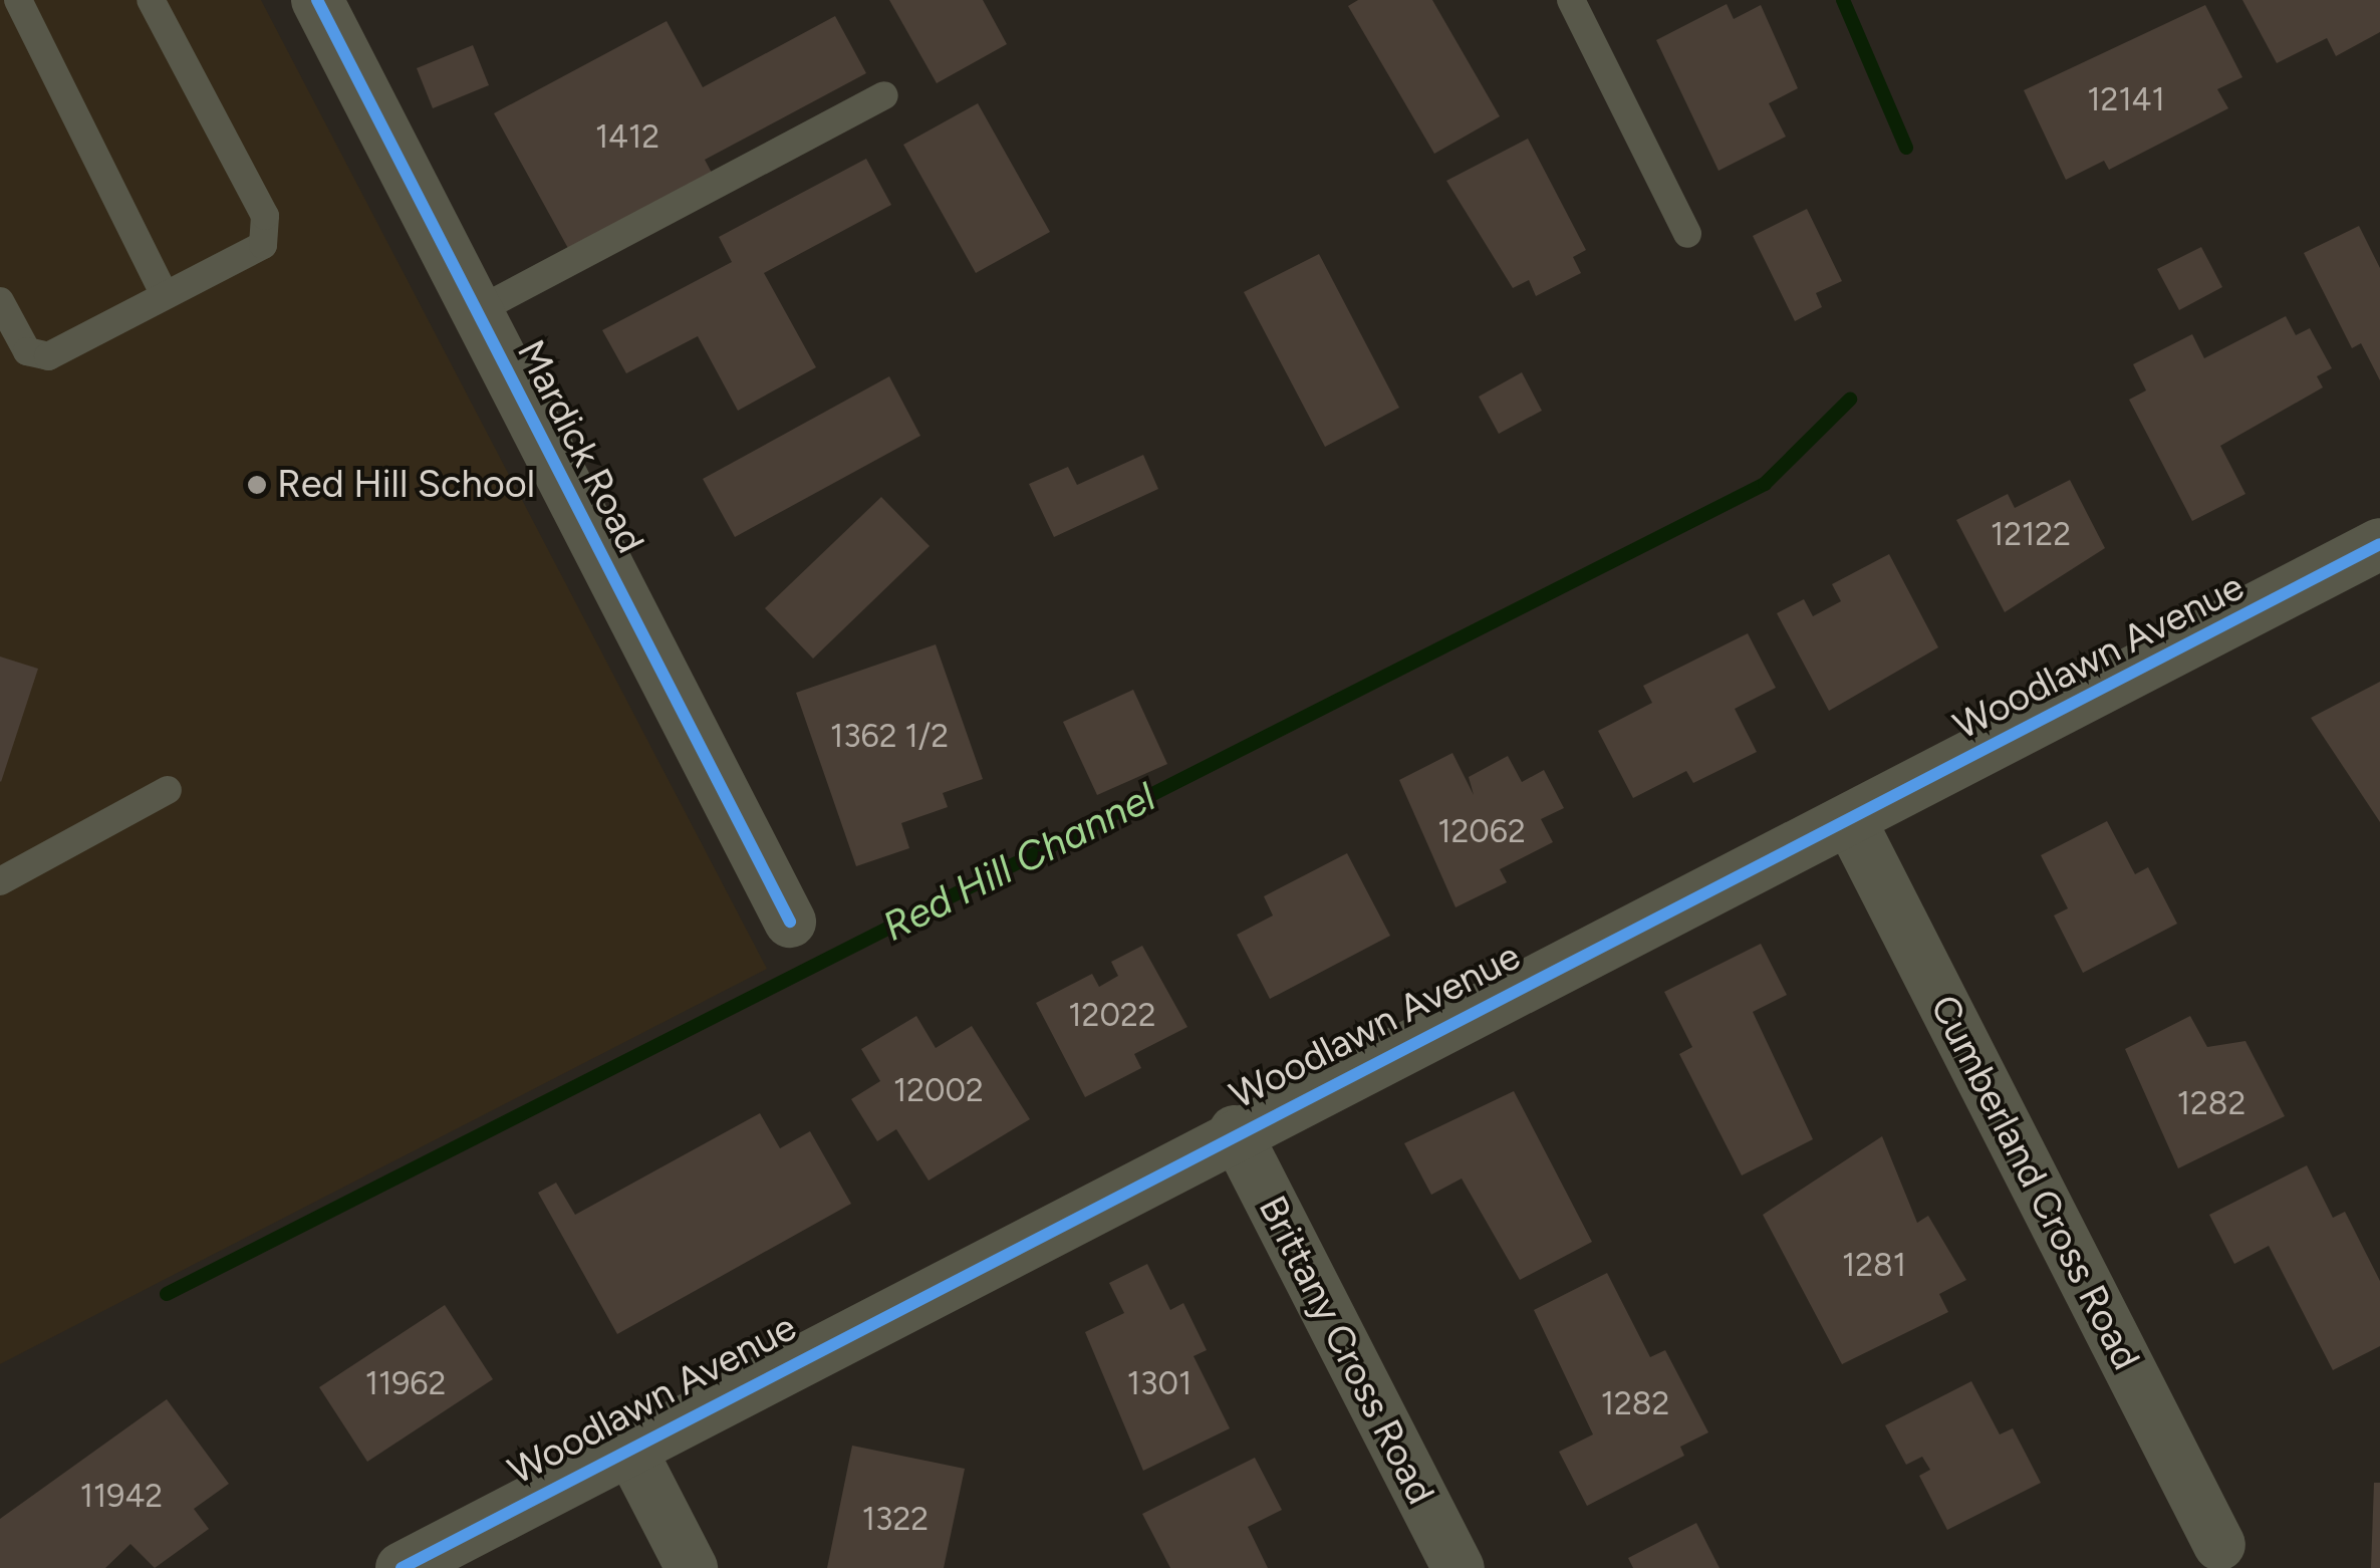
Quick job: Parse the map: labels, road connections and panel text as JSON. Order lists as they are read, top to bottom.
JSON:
{
  "streets": {
    "street": [
      "Mardick Road",
      "Woodlawn Avenue",
      "Cumberland Cross Road",
      "Brittany Cross Road"
    ]
  },
  "crossings": [
    ["Woodlawn Avenue", "Cumberland Cross Road"],
    ["Woodlawn Avenue", "Brittany Cross Road"]
  ],
  "water": ["Red Hill Channel"],
  "places": ["Red Hill School"],
  "house_numbers": [
    "12141",
    "1412",
    "12122",
    "1362 1/2",
    "12062",
    "12022",
    "12002",
    "1282",
    "1281",
    "11962",
    "1301",
    "1282",
    "11942",
    "1322"
  ]
}
